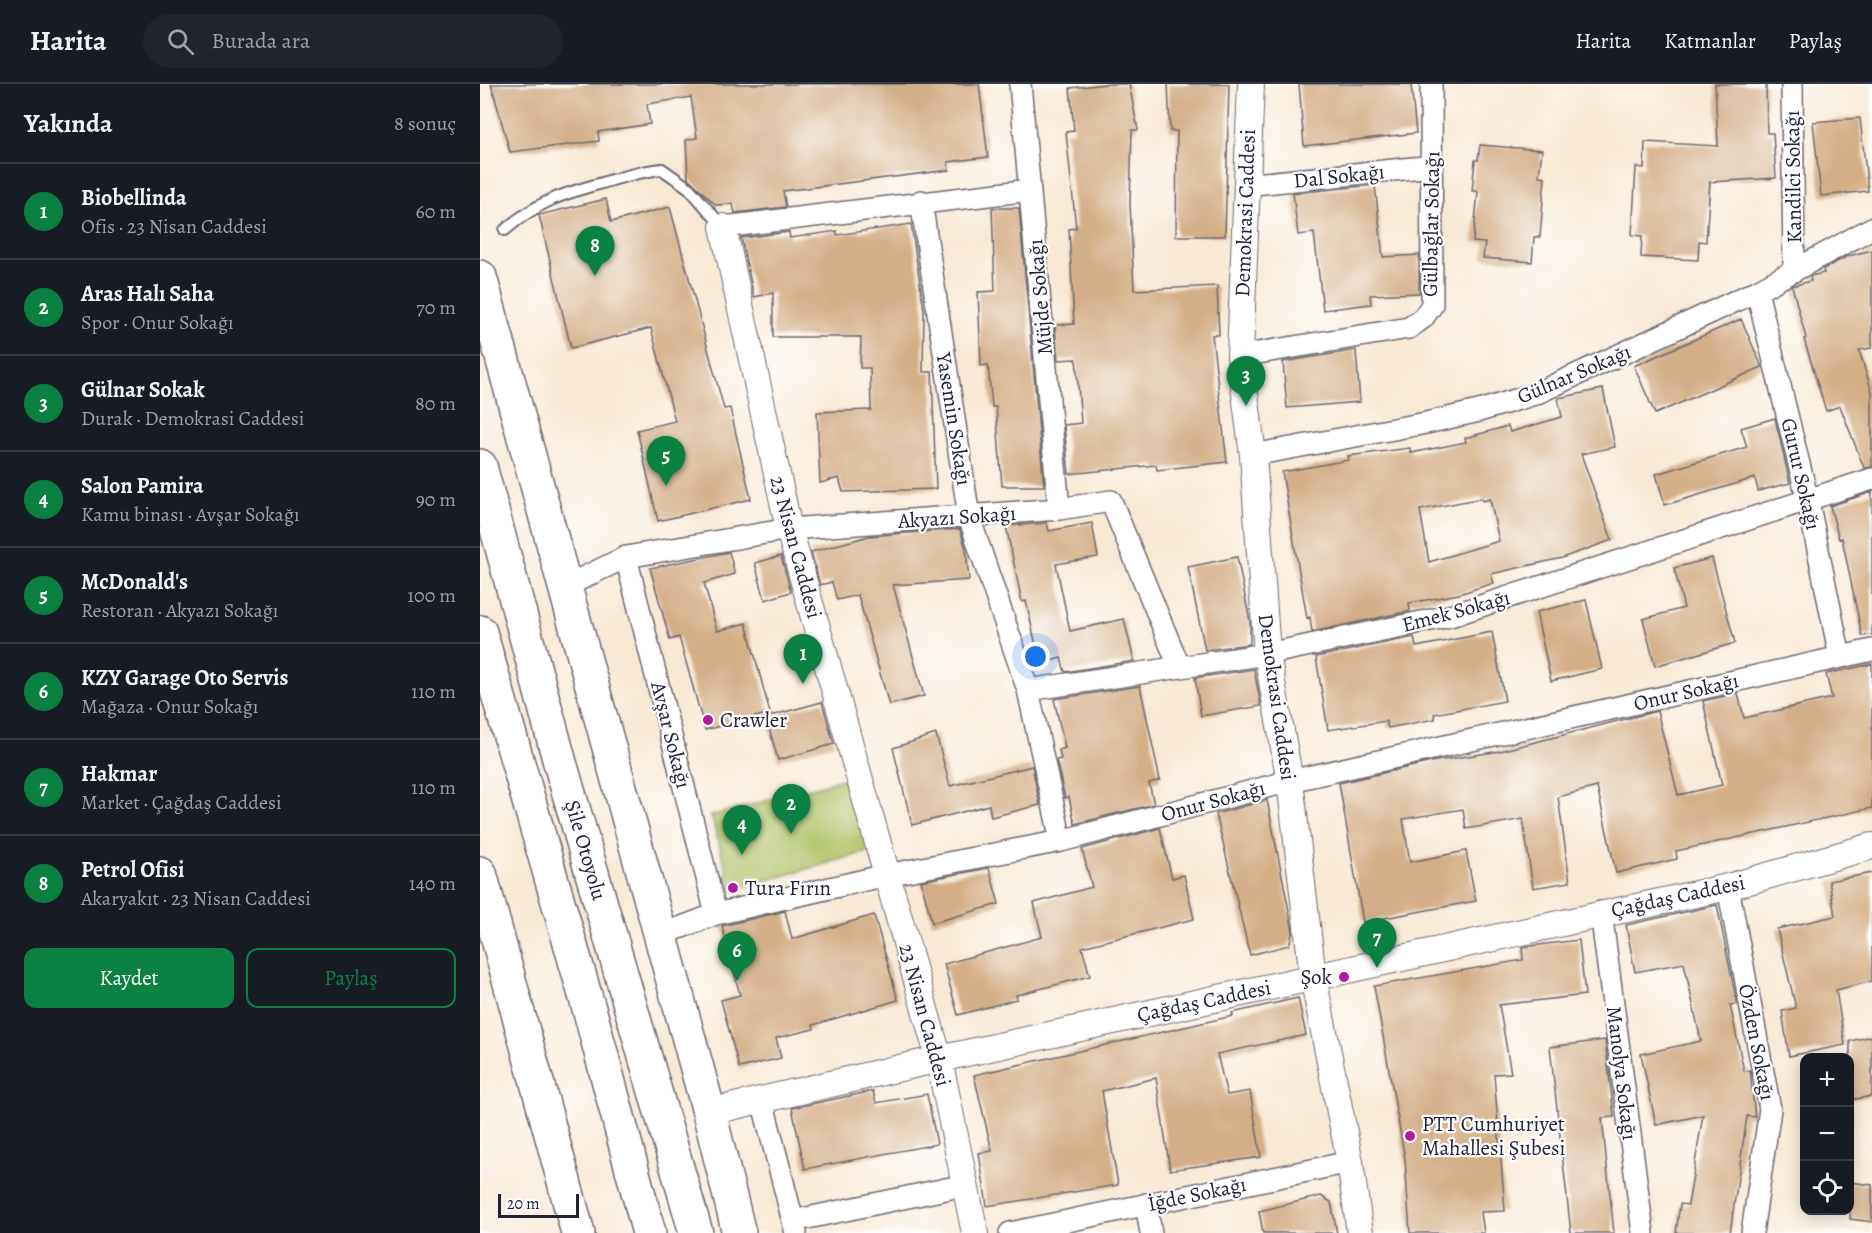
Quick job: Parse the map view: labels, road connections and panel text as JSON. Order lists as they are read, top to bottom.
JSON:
{
  "streets": {
    "highway": ["Şile Otoyolu"],
    "street": [
      "Dal Sokağı",
      "Kandilci Sokağı",
      "Demokrasi Caddesi",
      "Gülbağlar Sokağı",
      "Müjde Sokağı",
      "Gülnar Sokağı",
      "Yasemin Sokağı",
      "Gurur Sokağı",
      "Akyazı Sokağı",
      "23 Nisan Caddesi",
      "Emek Sokağı",
      "Onur Sokağı",
      "Avşar Sokağı",
      "Çağdaş Caddesi",
      "Özden Sokağı",
      "Manolya Sokağı",
      "İğde Sokağı"
    ]
  },
  "crossings": [
    ["Dal Sokağı", "Demokrasi Caddesi"],
    ["Dal Sokağı", "Gülbağlar Sokağı"],
    ["Kandilci Sokağı", "Gülnar Sokağı"],
    ["Demokrasi Caddesi", "Gülbağlar Sokağı"],
    ["Demokrasi Caddesi", "Gülnar Sokağı"],
    ["Demokrasi Caddesi", "Emek Sokağı"],
    ["Demokrasi Caddesi", "Onur Sokağı"],
    ["Demokrasi Caddesi", "Çağdaş Caddesi"],
    ["Demokrasi Caddesi", "İğde Sokağı"],
    ["Müjde Sokağı", "Akyazı Sokağı"],
    ["Gülnar Sokağı", "Gurur Sokağı"],
    ["Yasemin Sokağı", "Akyazı Sokağı"],
    ["Yasemin Sokağı", "Emek Sokağı"],
    ["Yasemin Sokağı", "Onur Sokağı"],
    ["Gurur Sokağı", "Emek Sokağı"],
    ["Gurur Sokağı", "Onur Sokağı"],
    ["Akyazı Sokağı", "23 Nisan Caddesi"],
    ["Akyazı Sokağı", "Emek Sokağı"],
    ["Akyazı Sokağı", "Avşar Sokağı"],
    ["23 Nisan Caddesi", "Onur Sokağı"],
    ["23 Nisan Caddesi", "Çağdaş Caddesi"],
    ["Onur Sokağı", "Avşar Sokağı"],
    ["Çağdaş Caddesi", "Özden Sokağı"],
    ["Çağdaş Caddesi", "Manolya Sokağı"]
  ],
  "places": [
    "Crawler",
    "Tura Fırın",
    "Şok",
    "PTT Cumhuriyet Mahallesi Şubesi"
  ],
  "scale_bar": "20 m",
  "page": {
    "header": "Harita",
    "search": "Burada ara",
    "nav": ["Harita", "Katmanlar", "Paylaş"],
    "heading": ["Yakında", "8 sonuç"],
    "list": [
      {
        "mark": "1",
        "name": "Biobellinda",
        "note": "Ofis · 23 Nisan Caddesi",
        "value": "60 m"
      },
      {
        "mark": "2",
        "name": "Aras Halı Saha",
        "note": "Spor · Onur Sokağı",
        "value": "70 m"
      },
      {
        "mark": "3",
        "name": "Gülnar Sokak",
        "note": "Durak · Demokrasi Caddesi",
        "value": "80 m"
      },
      {
        "mark": "4",
        "name": "Salon Pamira",
        "note": "Kamu binası · Avşar Sokağı",
        "value": "90 m"
      },
      {
        "mark": "5",
        "name": "McDonald's",
        "note": "Restoran · Akyazı Sokağı",
        "value": "100 m"
      },
      {
        "mark": "6",
        "name": "KZY Garage Oto Servis",
        "note": "Mağaza · Onur Sokağı",
        "value": "110 m"
      },
      {
        "mark": "7",
        "name": "Hakmar",
        "note": "Market · Çağdaş Caddesi",
        "value": "110 m"
      },
      {
        "mark": "8",
        "name": "Petrol Ofisi",
        "note": "Akaryakıt · 23 Nisan Caddesi",
        "value": "140 m"
      }
    ],
    "pins": [
      "8",
      "3",
      "5",
      "1",
      "2",
      "4",
      "7",
      "6"
    ],
    "buttons": ["Kaydet", "Paylaş"],
    "map_buttons": ["+", "−"],
    "scale": "20 m"
  }
}
